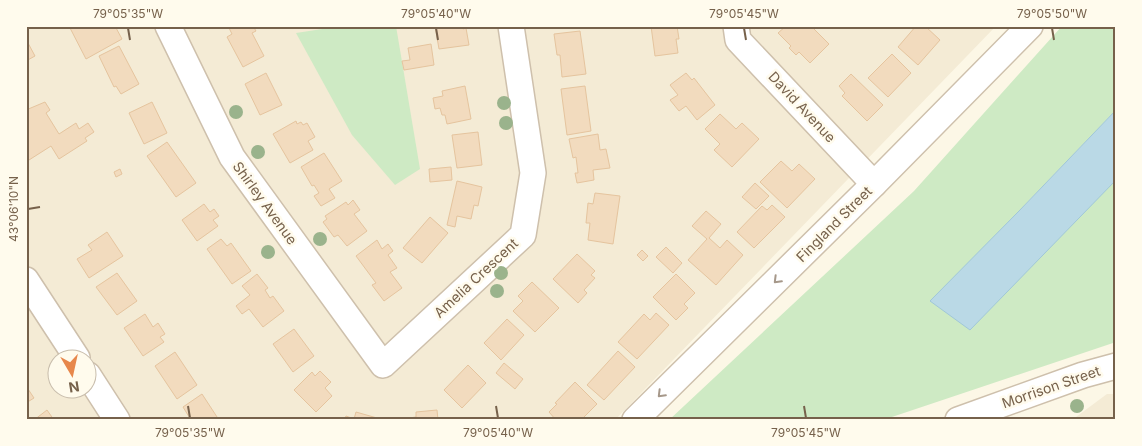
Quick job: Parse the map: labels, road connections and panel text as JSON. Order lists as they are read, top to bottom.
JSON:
{
  "streets": {
    "street": [
      "David Avenue",
      "Shirley Avenue",
      "Fingland Street",
      "Amelia Crescent",
      "Morrison Street"
    ]
  },
  "crossings": [
    ["David Avenue", "Fingland Street"],
    ["Shirley Avenue", "Amelia Crescent"]
  ],
  "one_way": ["Fingland Street"],
  "north": "bottom",
  "coordinates": [
    "79°05'35\"W",
    "79°05'40\"W",
    "79°05'45\"W",
    "79°05'50\"W",
    "43°06'10\"N"
  ]
}
